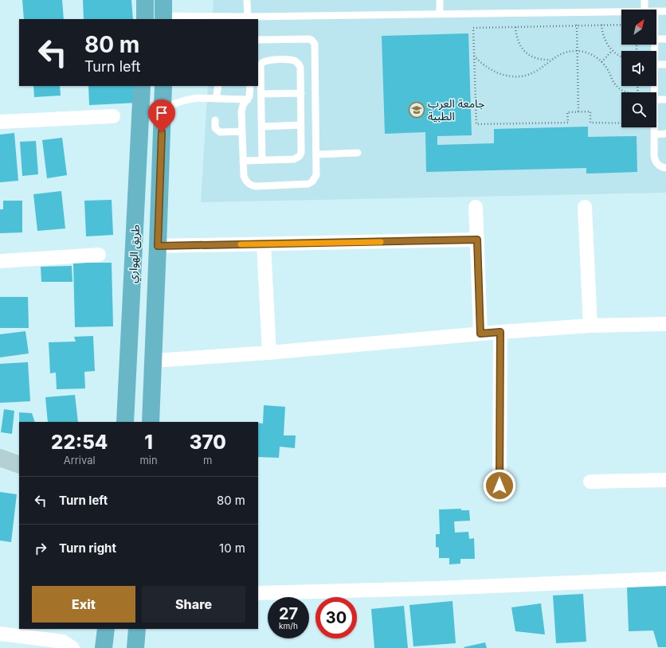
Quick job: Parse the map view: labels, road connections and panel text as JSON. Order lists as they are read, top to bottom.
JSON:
{
  "streets": {
    "highway": ["طريق الهواري"]
  },
  "places": {
    "school or university": ["جامعة العرب الطبية"]
  },
  "north": "top right",
  "page": {
    "turn": ["80 m", "Turn left"],
    "eta": [
      "22:54",
      "Arrival",
      "1",
      "min",
      "370",
      "m"
    ],
    "list": [
      {
        "name": "Turn left",
        "value": "80 m"
      },
      {
        "name": "Turn right",
        "value": "10 m"
      }
    ],
    "buttons": ["Exit", "Share"],
    "speed": "27 km/h",
    "limit": "30"
  }
}
